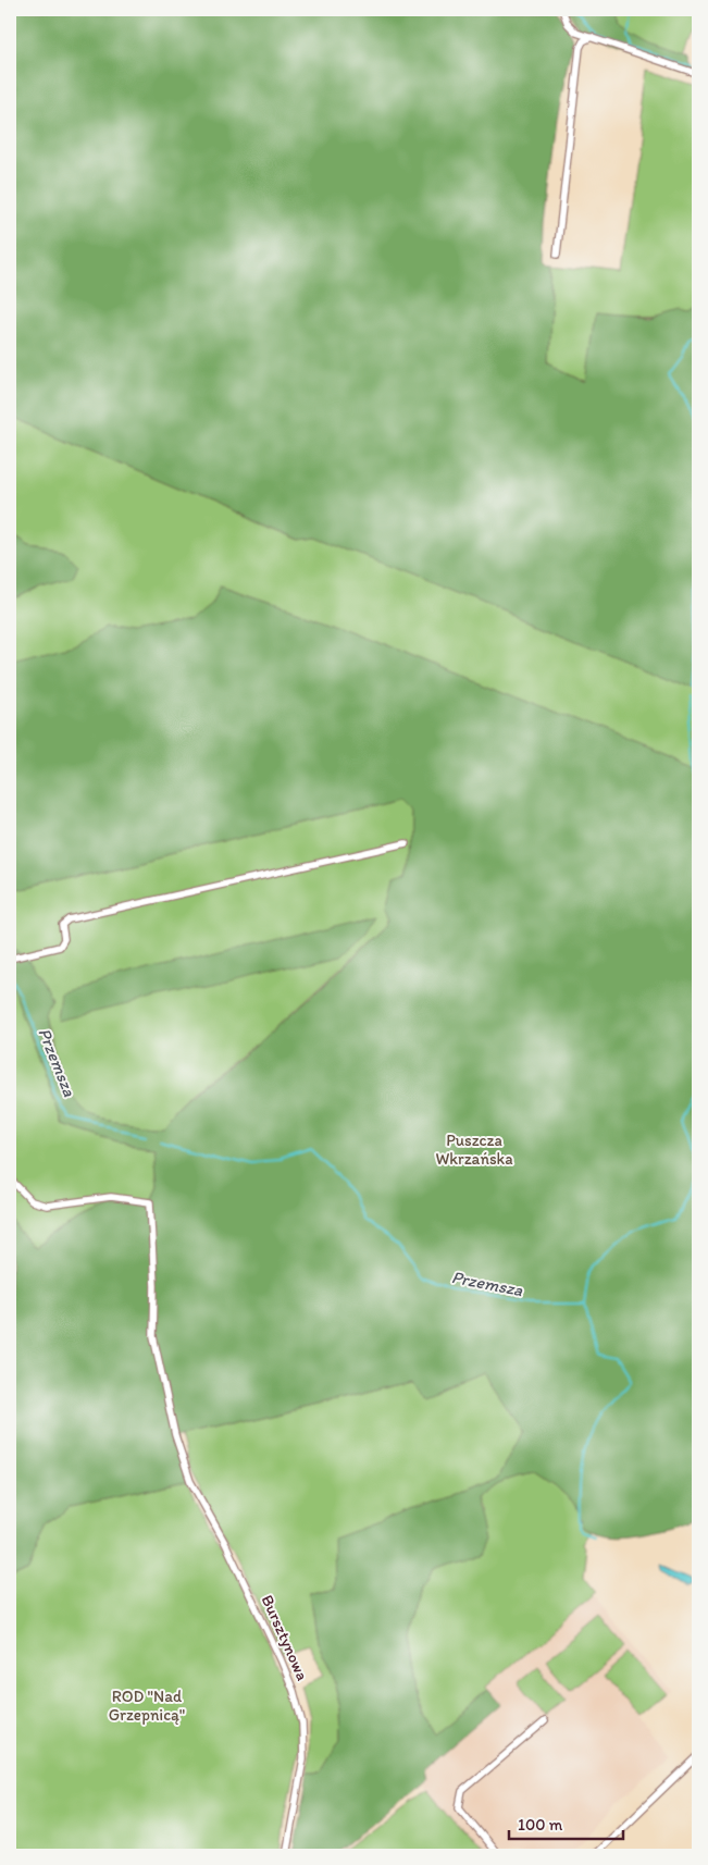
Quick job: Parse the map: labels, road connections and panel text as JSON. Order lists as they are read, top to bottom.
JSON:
{
  "streets": {
    "street": ["Bursztynowa"]
  },
  "water": ["Przemsza"],
  "parks": ["Puszcza Wkrzańska", "ROD \"Nad Grzepnicą\""],
  "scale_bar": "100 m"
}
